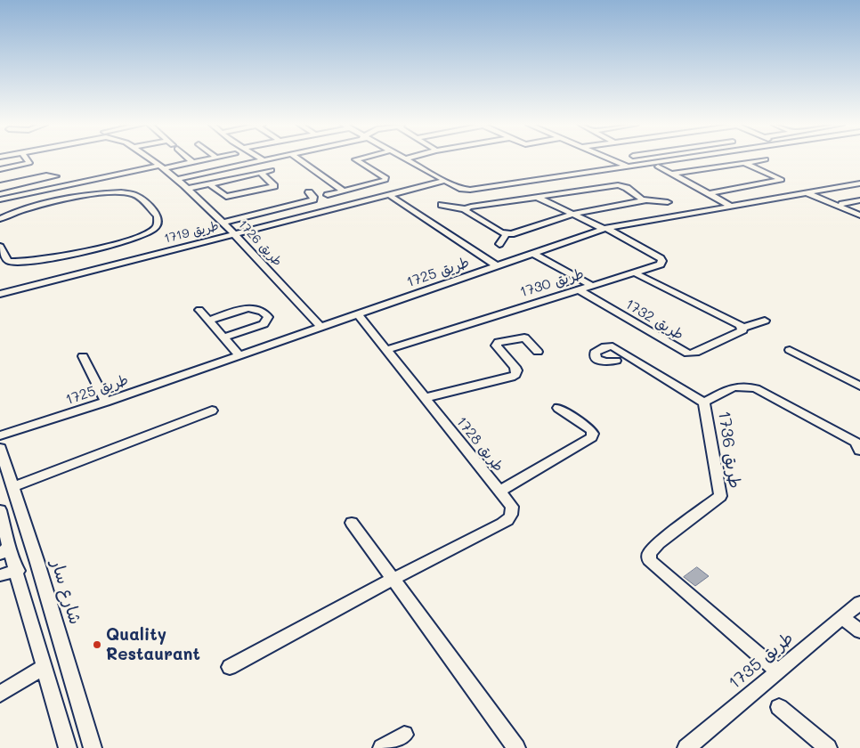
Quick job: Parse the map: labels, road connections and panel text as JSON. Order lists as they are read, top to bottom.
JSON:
{
  "streets": {
    "street": [
      "طريق 1719",
      "طريق 1726",
      "طريق 1725",
      "طريق 1730",
      "طريق 1732",
      "طريق 1728",
      "طريق 1736",
      "شارع سار",
      "طريق 1735"
    ]
  },
  "crossings": [
    ["طريق 1719", "طريق 1726"],
    ["طريق 1726", "طريق 1725"],
    ["طريق 1725", "طريق 1730"],
    ["طريق 1725", "طريق 1728"],
    ["طريق 1730", "طريق 1732"],
    ["طريق 1730", "طريق 1728"],
    ["طريق 1736", "طريق 1735"]
  ],
  "places": ["Quality Restaurant"]
}
